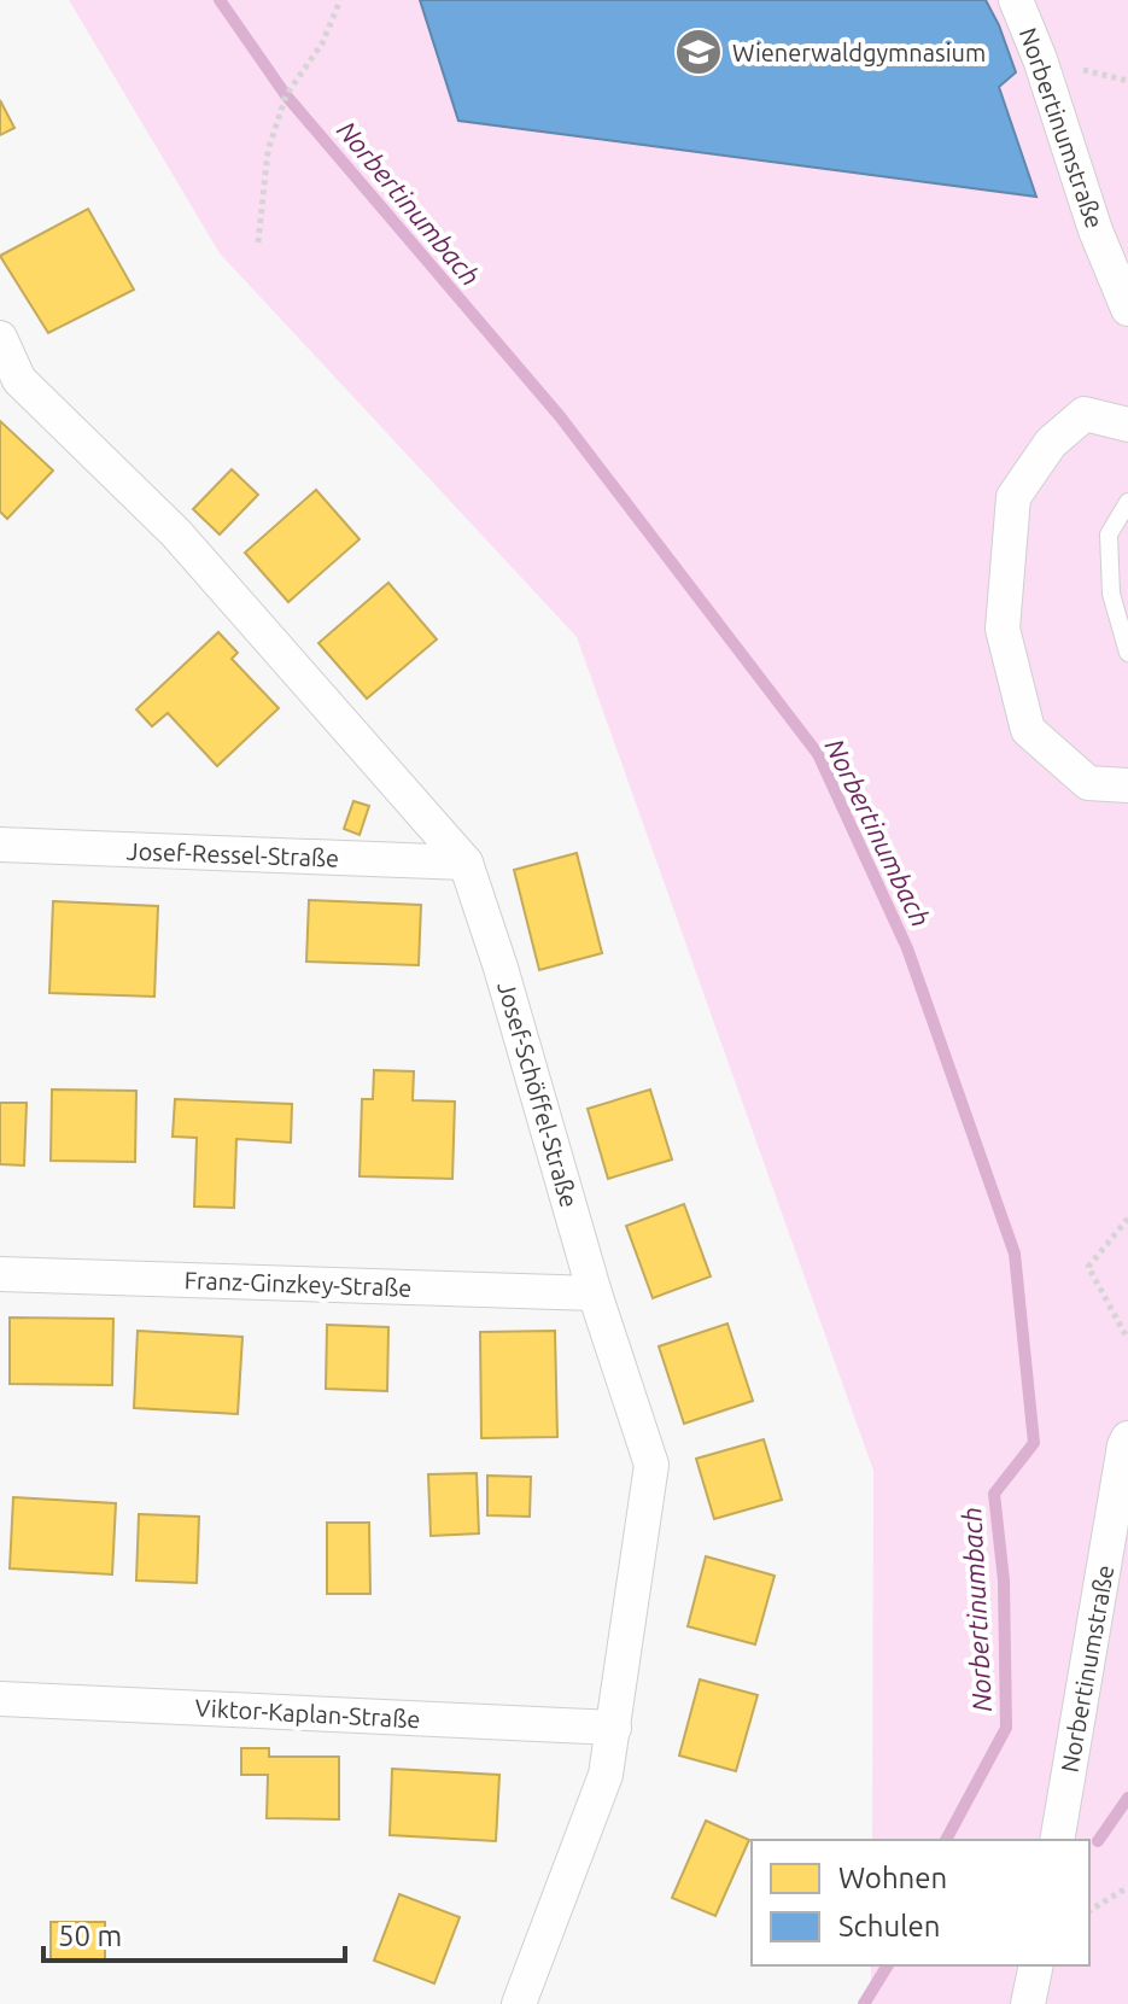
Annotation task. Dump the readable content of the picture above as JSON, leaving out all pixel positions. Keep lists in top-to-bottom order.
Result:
{
  "streets": {
    "street": [
      "Norbertinumstraße",
      "Josef-Ressel-Straße",
      "Josef-Schöffel-Straße",
      "Franz-Ginzkey-Straße",
      "Viktor-Kaplan-Straße"
    ]
  },
  "crossings": [
    ["Josef-Ressel-Straße", "Josef-Schöffel-Straße"],
    ["Josef-Schöffel-Straße", "Franz-Ginzkey-Straße"],
    ["Josef-Schöffel-Straße", "Viktor-Kaplan-Straße"]
  ],
  "water": ["Norbertinumbach"],
  "places": {
    "school or university": ["Wienerwaldgymnasium"]
  },
  "legend": ["Wohnen", "Schulen"],
  "scale_bar": "50 m"
}
